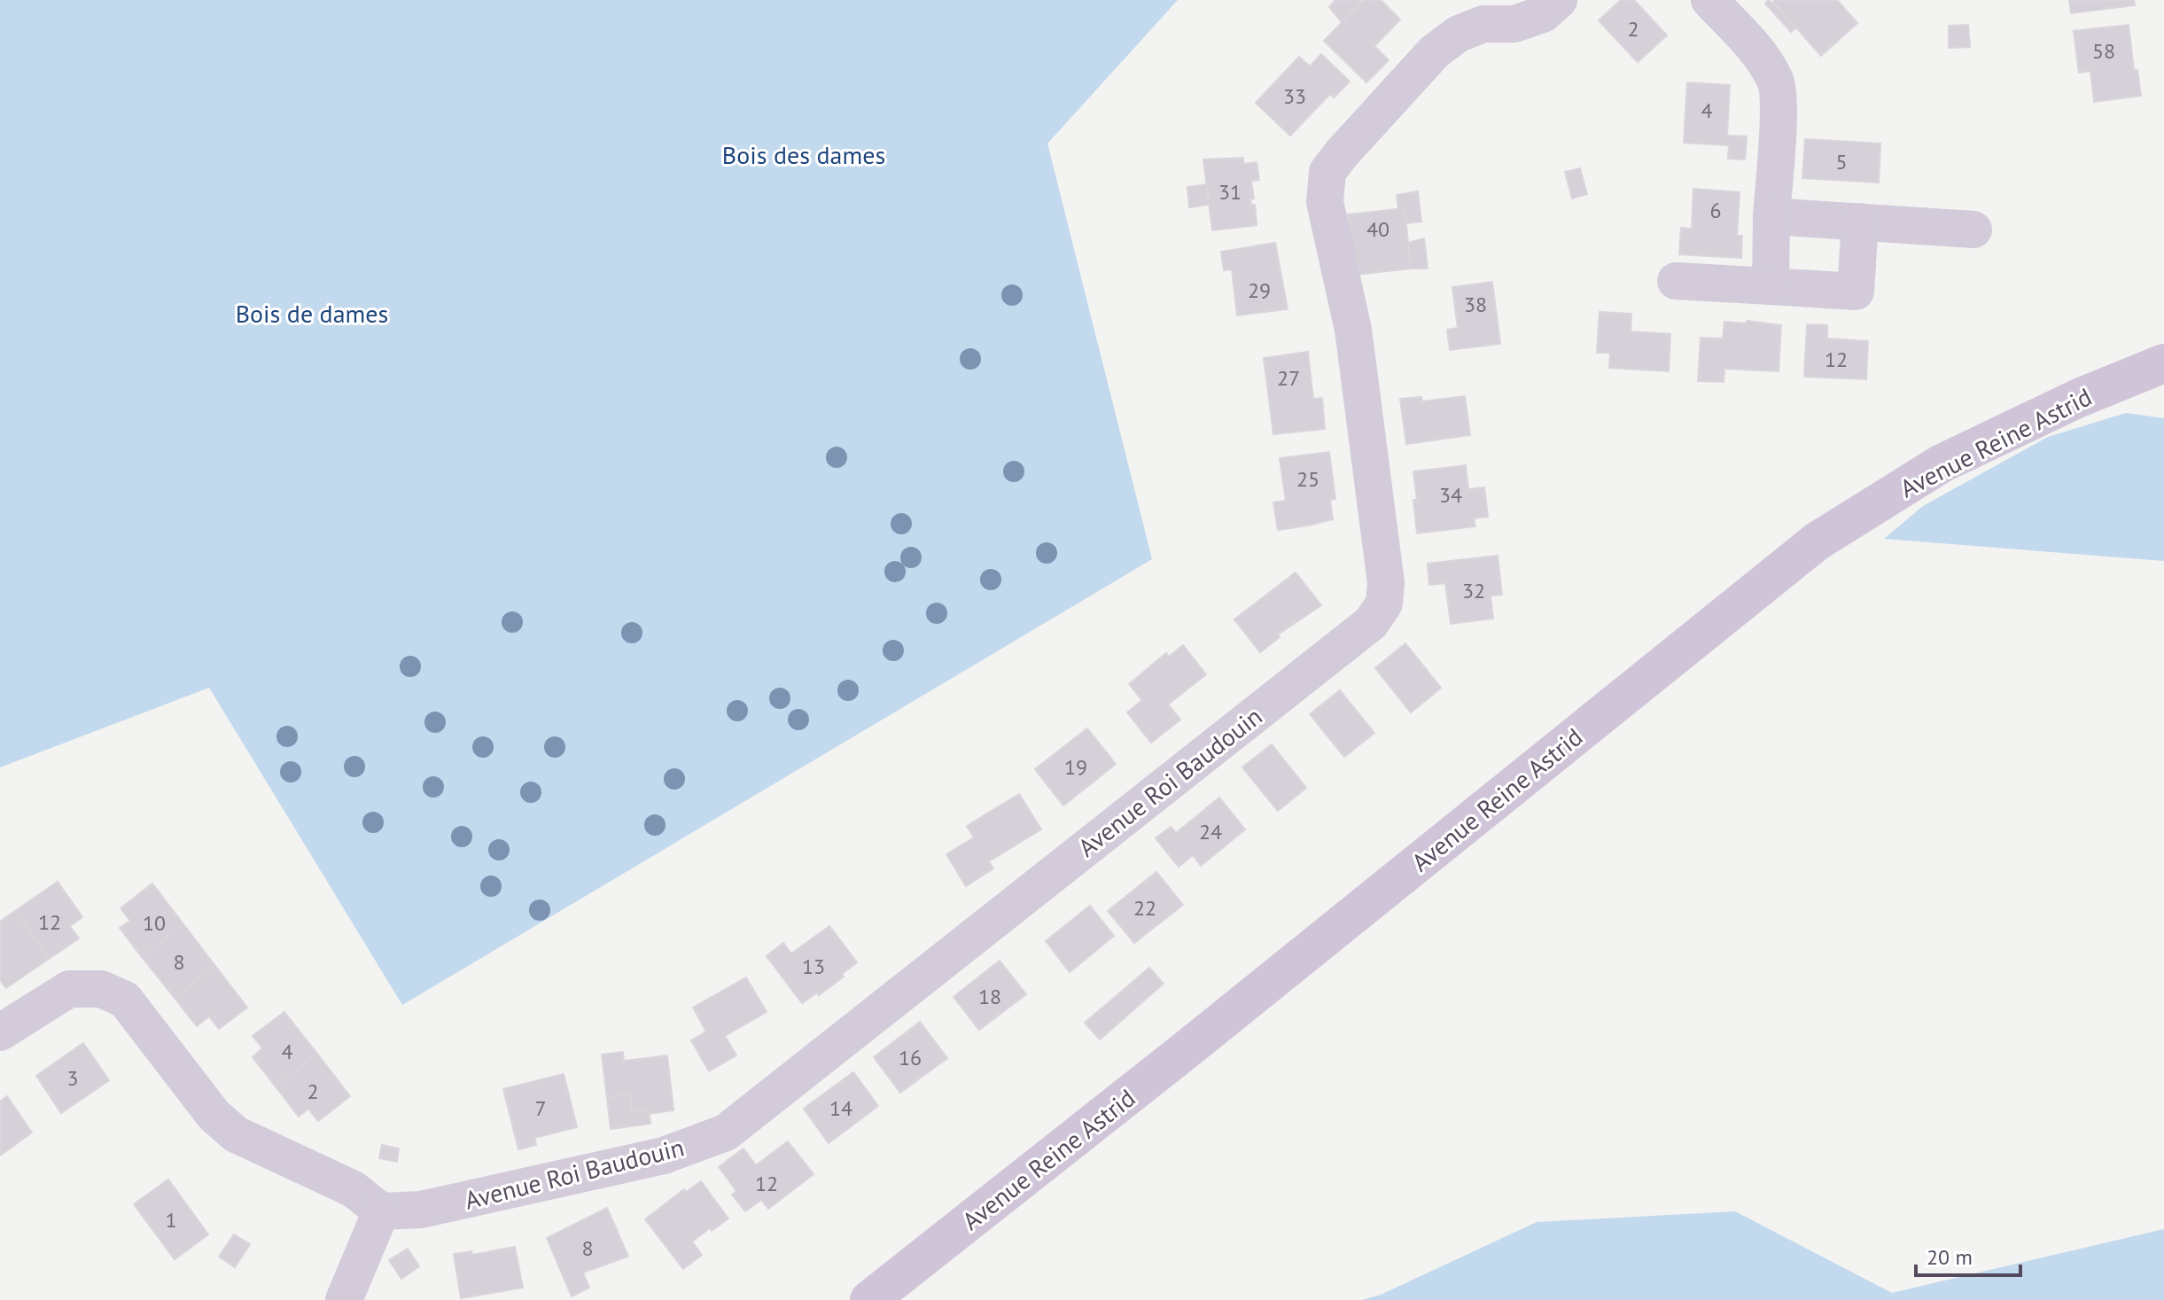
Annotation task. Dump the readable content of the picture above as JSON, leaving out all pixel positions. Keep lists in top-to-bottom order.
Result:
{
  "streets": {
    "main road": ["Avenue Reine Astrid"],
    "street": ["Avenue Roi Baudouin"]
  },
  "parks": ["Bois des dames", "Bois de dames"],
  "house_numbers": [
    "2",
    "58",
    "33",
    "4",
    "5",
    "31",
    "6",
    "40",
    "29",
    "38",
    "12",
    "27",
    "25",
    "34",
    "32",
    "19",
    "24",
    "22",
    "12",
    "10",
    "8",
    "13",
    "18",
    "4",
    "16",
    "3",
    "2",
    "7",
    "14",
    "12",
    "1",
    "8"
  ],
  "scale_bar": "20 m"
}
